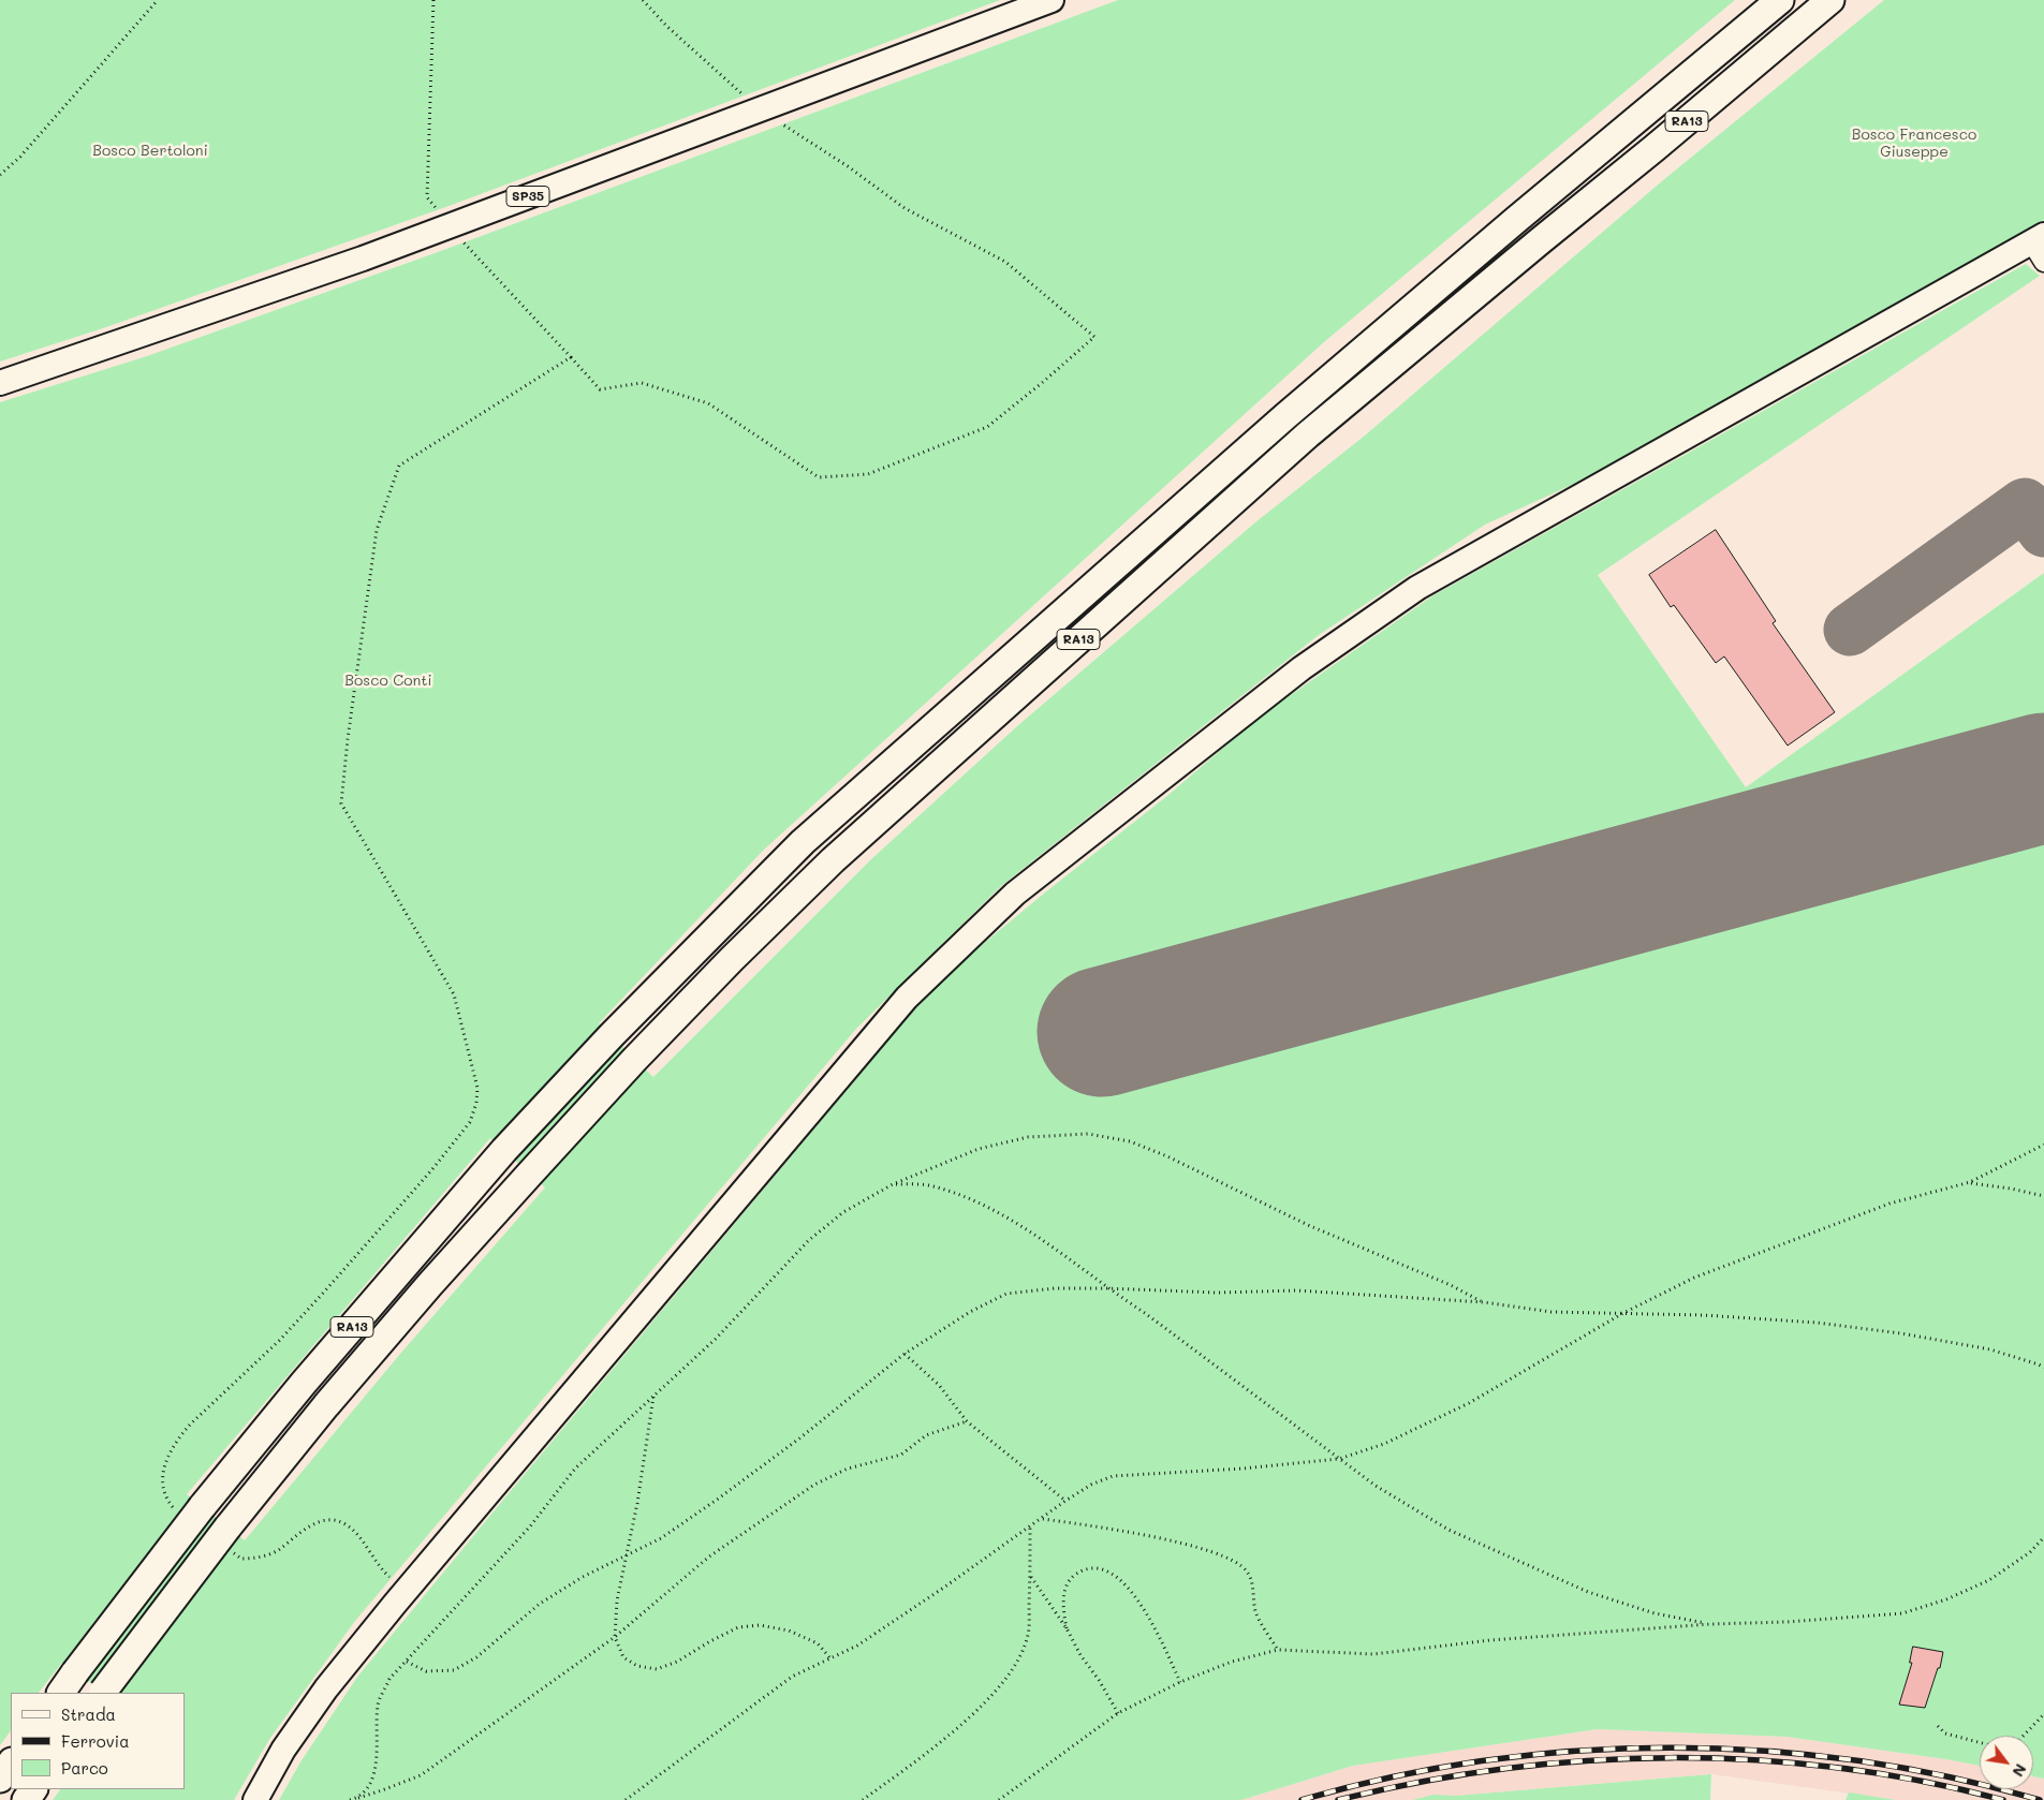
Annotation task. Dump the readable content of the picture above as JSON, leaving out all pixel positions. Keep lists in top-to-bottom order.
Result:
{
  "streets": {
    "highway": ["RA13"],
    "main road": ["SP35"]
  },
  "parks": ["Bosco Francesco Giuseppe", "Bosco Bertoloni", "Bosco Conti"],
  "legend": ["Strada", "Ferrovia", "Parco"],
  "north": "bottom right"
}
